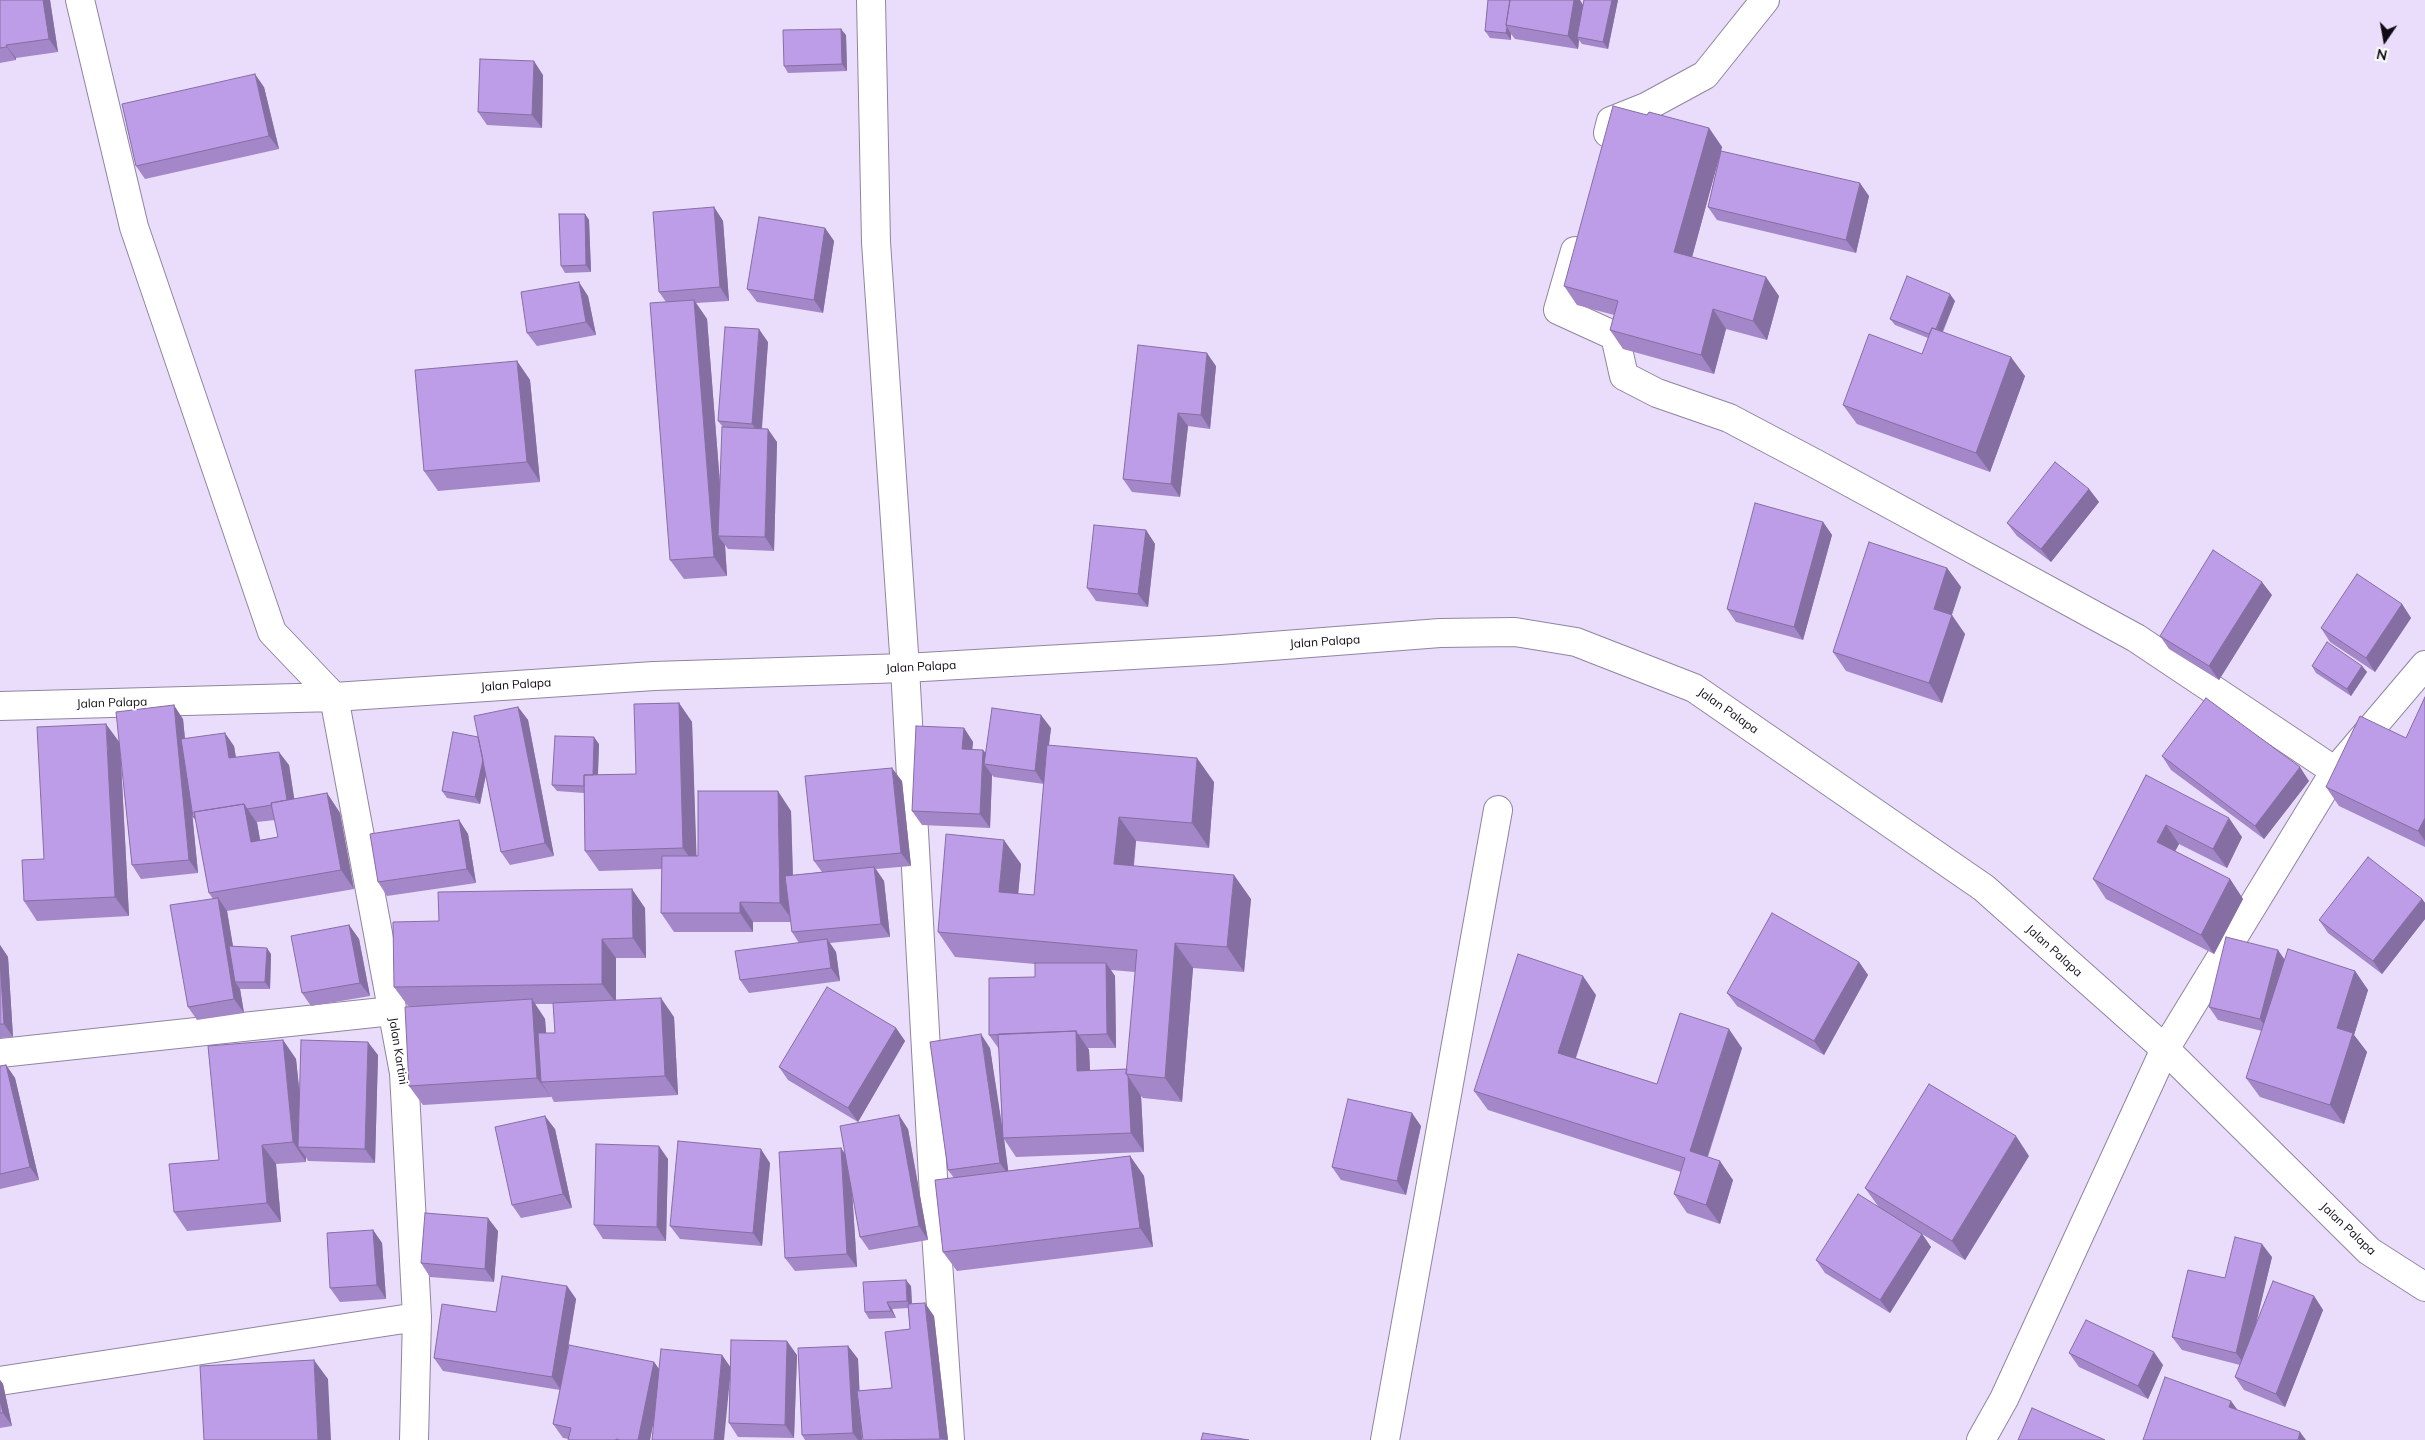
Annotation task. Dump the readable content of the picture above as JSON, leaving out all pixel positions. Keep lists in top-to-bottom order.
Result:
{
  "streets": {
    "street": ["Jalan Palapa", "Jalan Kartini"]
  },
  "crossings": [
    ["Jalan Palapa", "Jalan Kartini"]
  ],
  "north": "bottom"
}
